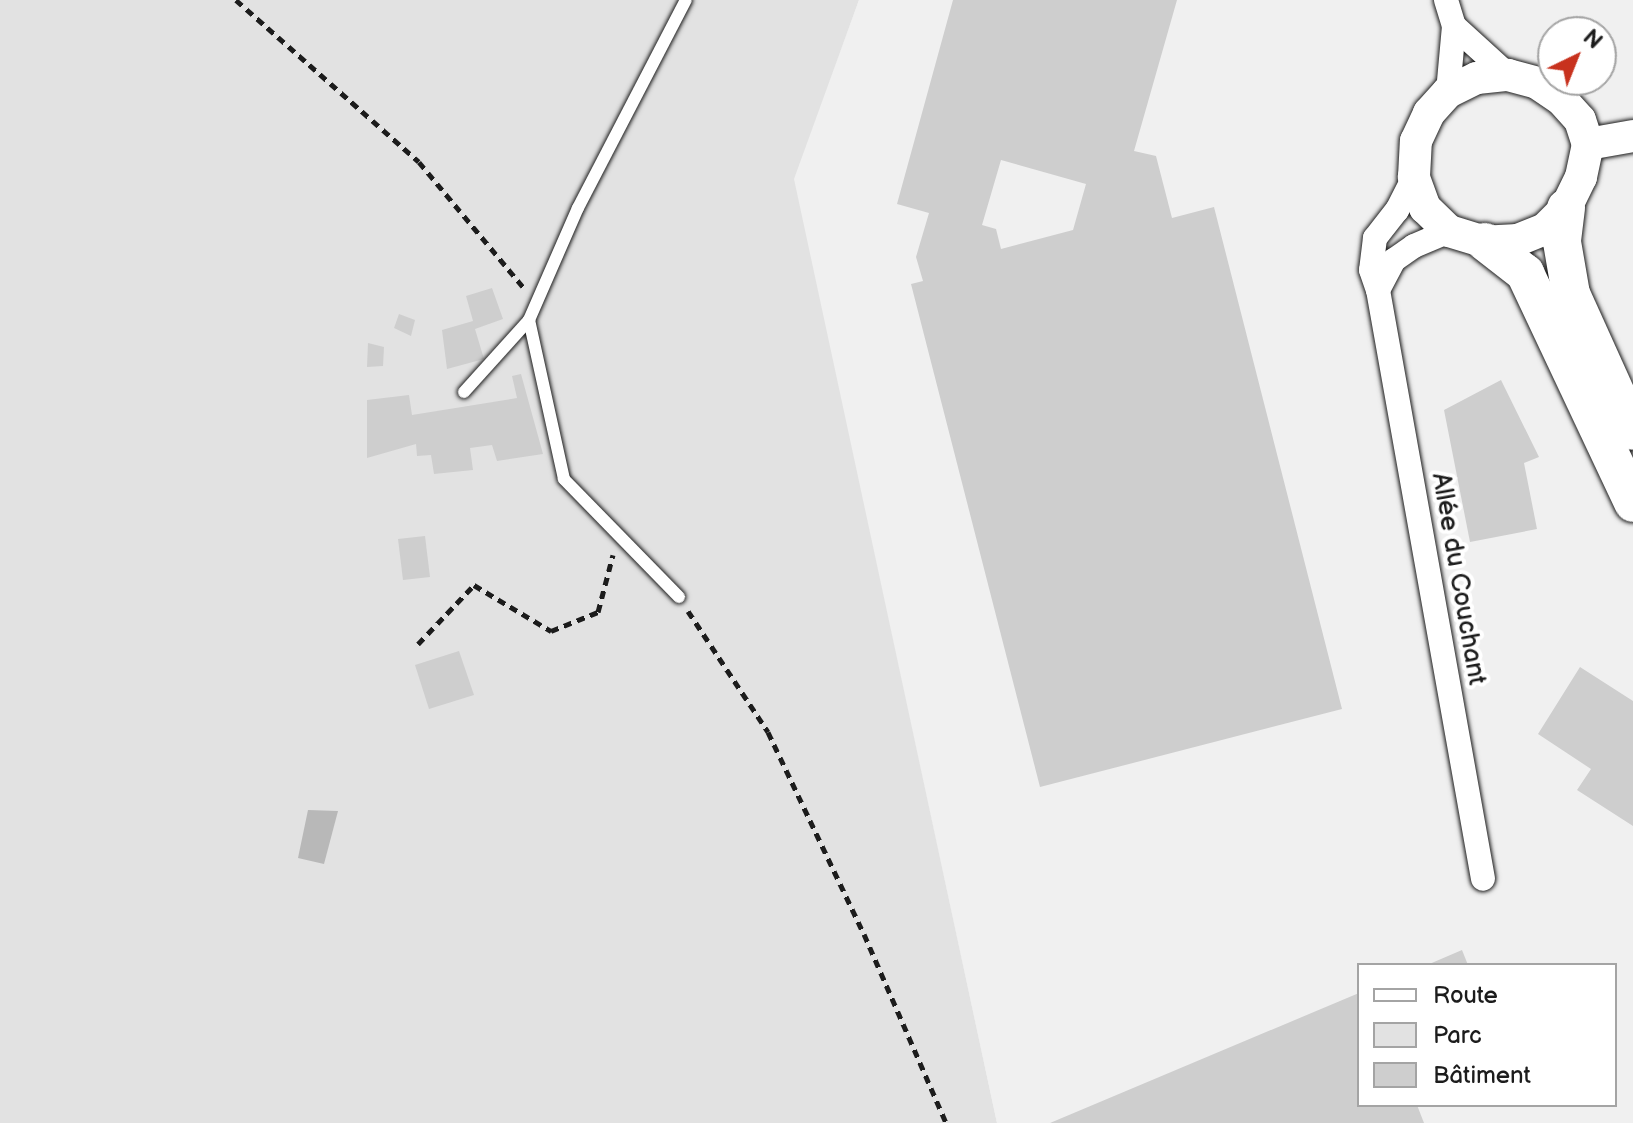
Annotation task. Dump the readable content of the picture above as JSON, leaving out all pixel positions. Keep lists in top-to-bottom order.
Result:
{
  "streets": {
    "street": ["Allée du Couchant"]
  },
  "legend": ["Route", "Parc", "Bâtiment"],
  "north": "top right"
}
